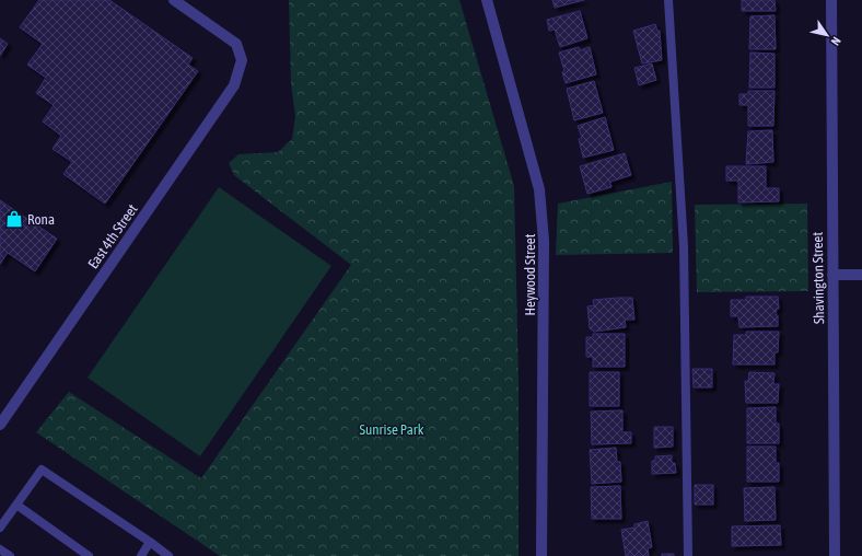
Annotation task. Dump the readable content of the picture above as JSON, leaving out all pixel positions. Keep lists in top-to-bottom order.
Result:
{
  "streets": {
    "street": ["East 4th Street", "Heywood Street", "Shavington Street"]
  },
  "parks": ["Sunrise Park"],
  "places": {
    "shop": ["Rona"]
  },
  "north": "bottom right"
}
